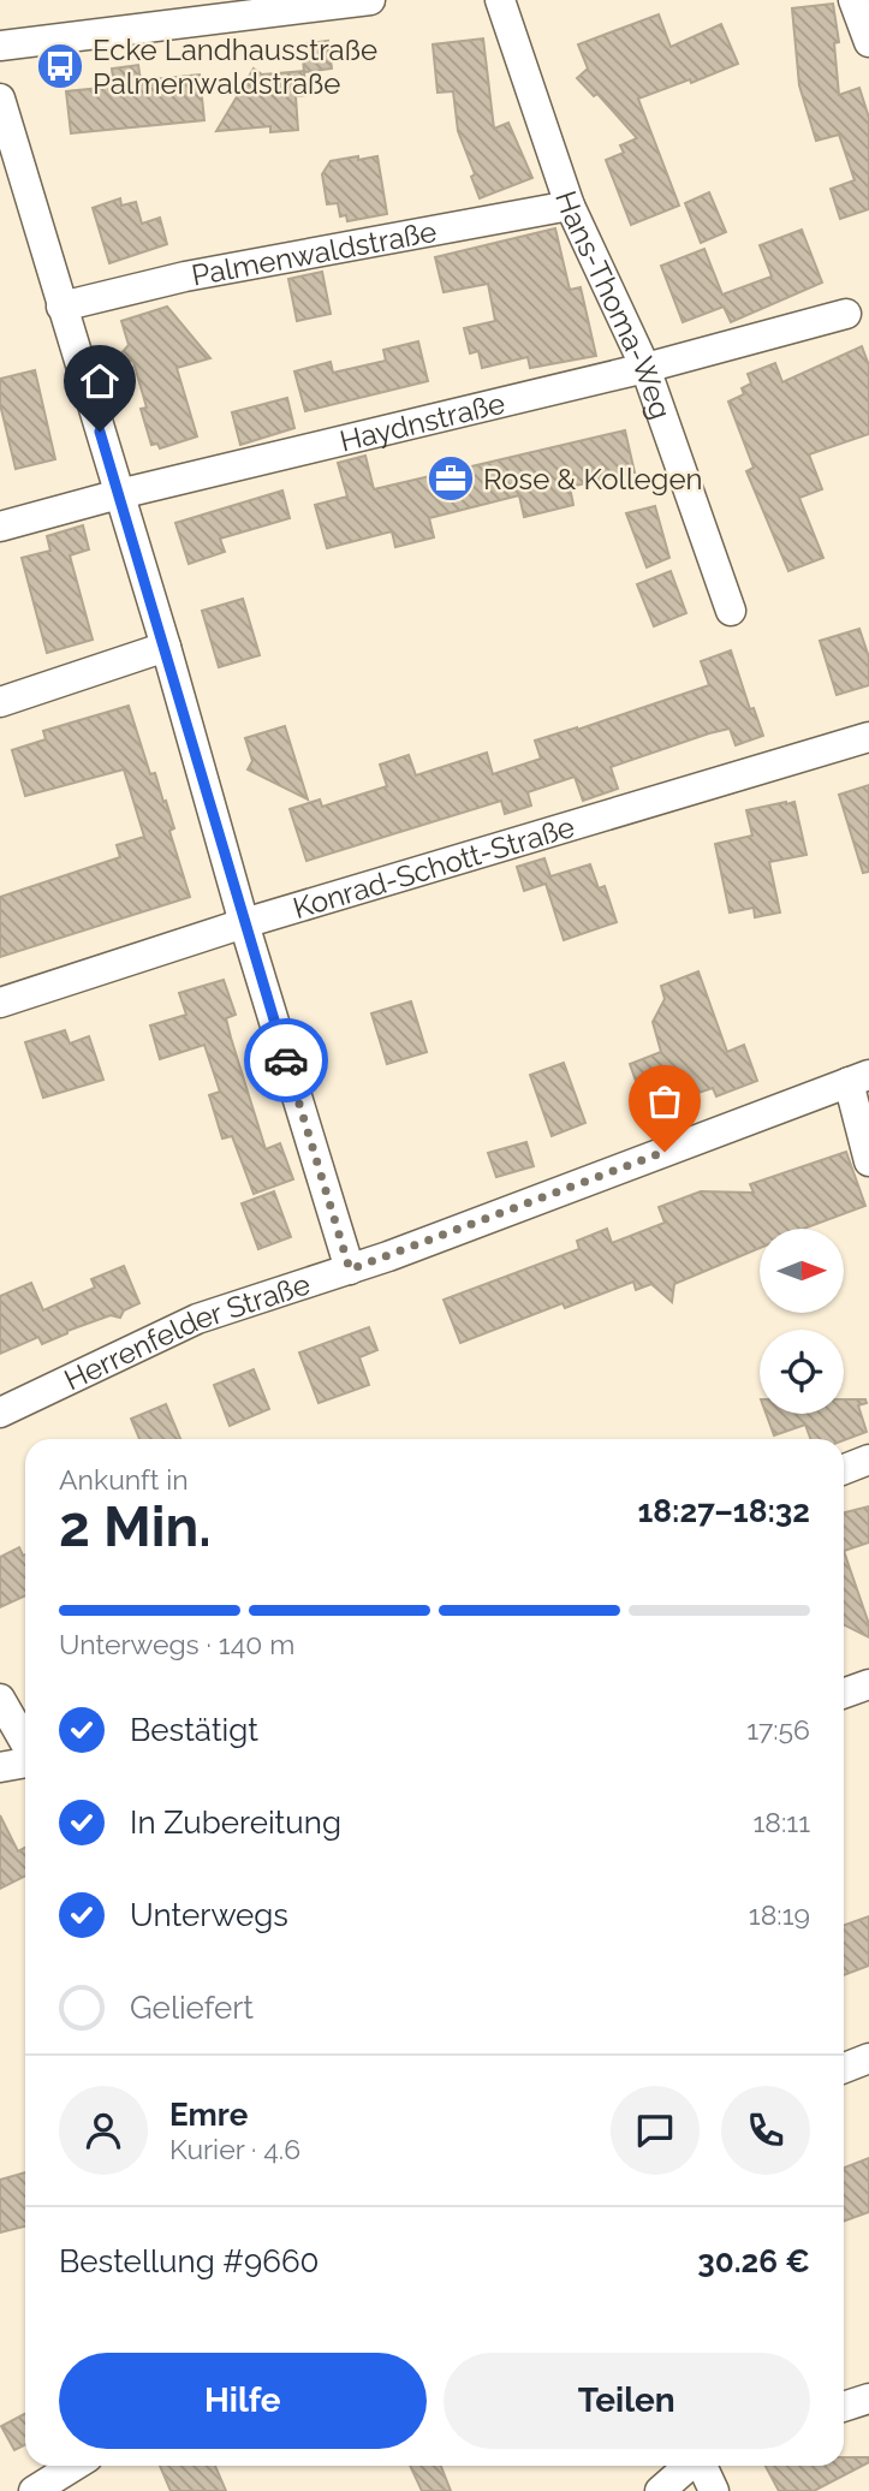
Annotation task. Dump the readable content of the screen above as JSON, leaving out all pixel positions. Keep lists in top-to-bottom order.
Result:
{
  "streets": {
    "street": [
      "Palmenwaldstraße",
      "Hans-Thoma-Weg",
      "Haydnstraße",
      "Konrad-Schott-Straße",
      "Herrenfelder Straße"
    ]
  },
  "crossings": [
    ["Palmenwaldstraße", "Hans-Thoma-Weg"],
    ["Hans-Thoma-Weg", "Haydnstraße"]
  ],
  "places": {
    "bus stop": ["Ecke Landhausstraße Palmenwaldstraße"],
    "office": ["Rose & Kollegen"]
  },
  "north": "right",
  "page": {
    "heading": ["2 Min.", "Ankunft in", "18:27–18:32"],
    "panel": [
      "Emre",
      "Kurier · 4.6",
      "Bestellung #9660",
      "30.26 €"
    ],
    "bar": "Unterwegs · 140 m",
    "list": [
      ["Bestätigt", "17:56"],
      ["In Zubereitung", "18:11"],
      ["Unterwegs", "18:19"],
      "Geliefert"
    ],
    "buttons": ["Hilfe", "Teilen"]
  }
}
